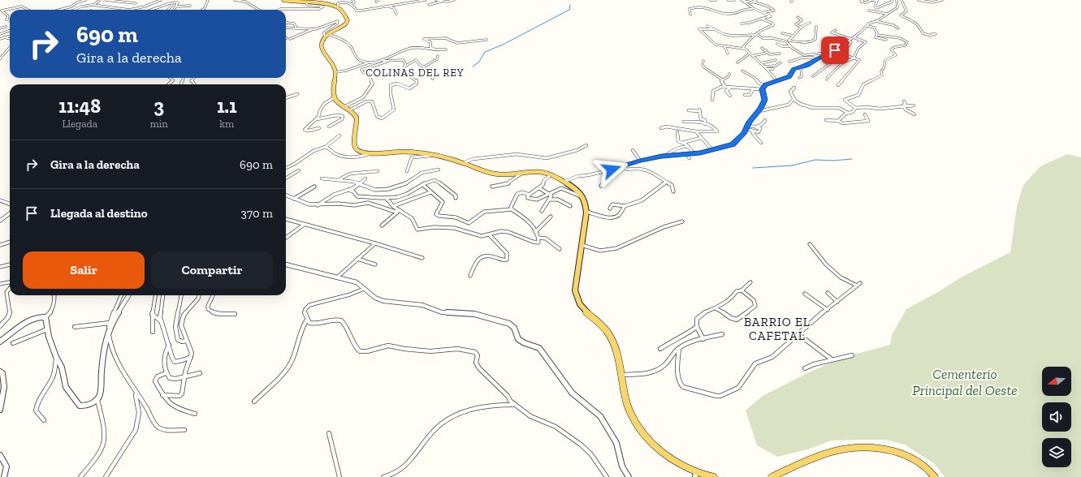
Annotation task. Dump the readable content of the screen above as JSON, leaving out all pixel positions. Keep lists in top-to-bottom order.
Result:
{
  "districts": ["COLINAS DEL REY", "BARRIO EL CAFETAL"],
  "parks": ["Cementerio Principal del Oeste"],
  "north": "left",
  "page": {
    "turn": ["690 m", "Gira a la derecha"],
    "eta": [
      "11:48",
      "Llegada",
      "3",
      "min",
      "1.1",
      "km"
    ],
    "list": [
      {
        "name": "Gira a la derecha",
        "value": "690 m"
      },
      {
        "name": "Llegada al destino",
        "value": "370 m"
      }
    ],
    "buttons": ["Salir", "Compartir"]
  }
}
